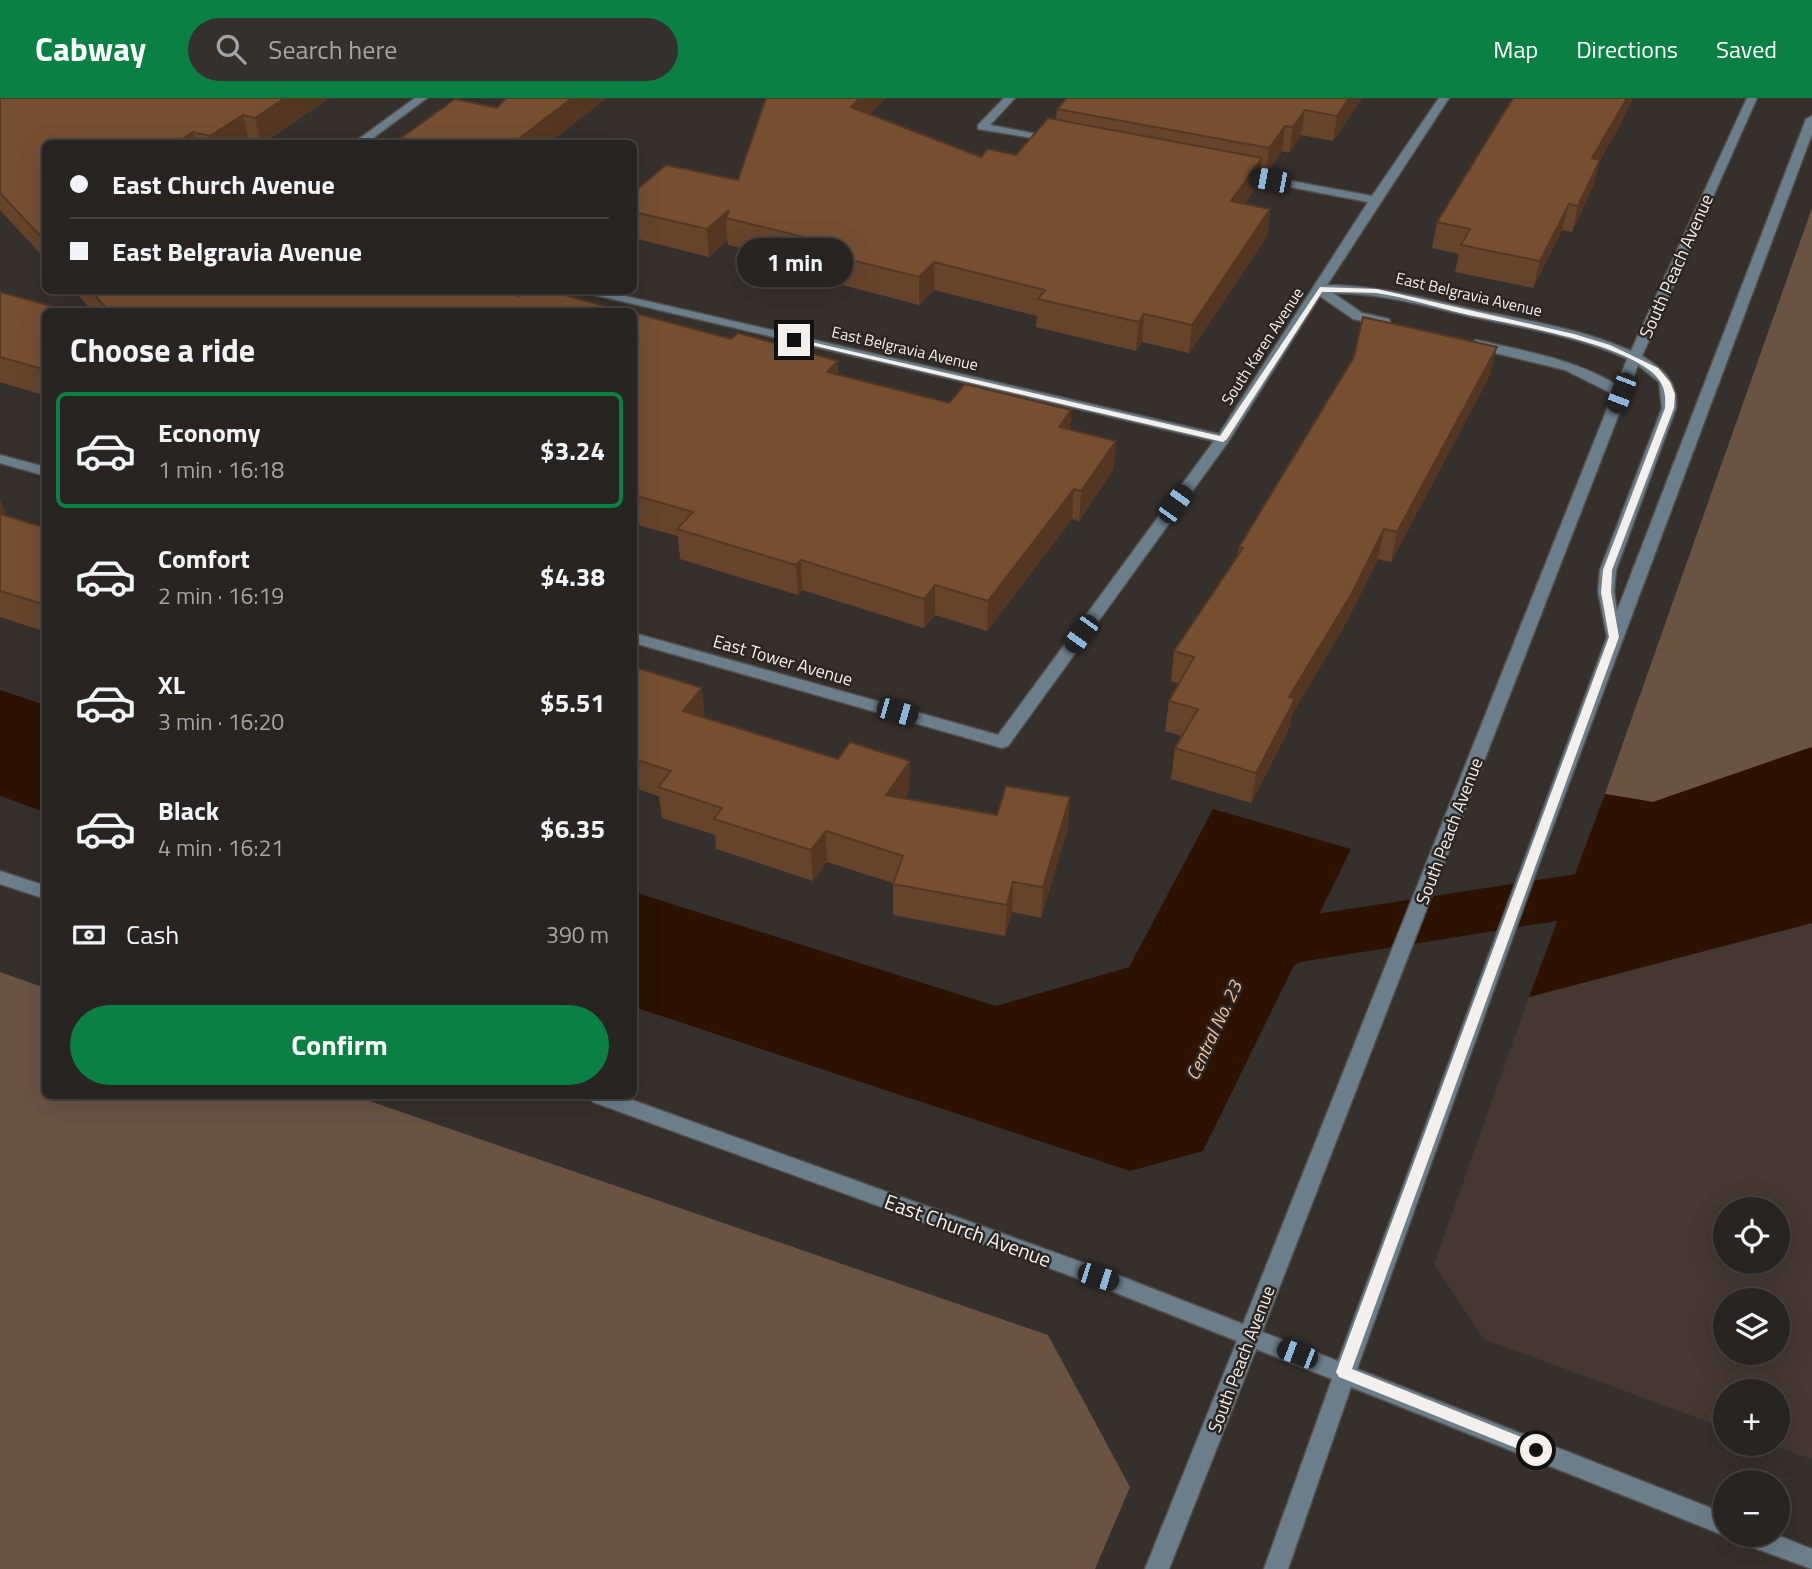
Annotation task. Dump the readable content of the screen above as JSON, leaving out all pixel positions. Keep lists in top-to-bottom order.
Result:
{
  "streets": {
    "street": [
      "South Peach Avenue",
      "East Belgravia Avenue",
      "South Karen Avenue",
      "East Tower Avenue",
      "East Church Avenue"
    ]
  },
  "crossings": [
    ["South Peach Avenue", "East Belgravia Avenue"],
    ["South Peach Avenue", "East Church Avenue"],
    ["East Belgravia Avenue", "South Karen Avenue"],
    ["South Karen Avenue", "East Tower Avenue"]
  ],
  "water": ["Central No. 23"],
  "page": {
    "header": "Cabway",
    "search": "Search here",
    "nav": ["Map", "Directions", "Saved"],
    "banner": ["East Church Avenue", "East Belgravia Avenue"],
    "bubble": "1 min",
    "heading": "Choose a ride",
    "list": [
      {
        "name": "Economy",
        "note": "1 min · 16:18",
        "value": "$3.24"
      },
      {
        "name": "Comfort",
        "note": "2 min · 16:19",
        "value": "$4.38"
      },
      {
        "name": "XL",
        "note": "3 min · 16:20",
        "value": "$5.51"
      },
      {
        "name": "Black",
        "note": "4 min · 16:21",
        "value": "$6.35"
      }
    ],
    "pay": ["Cash", "390 m"],
    "buttons": "Confirm",
    "map_buttons": ["+", "−"]
  }
}
